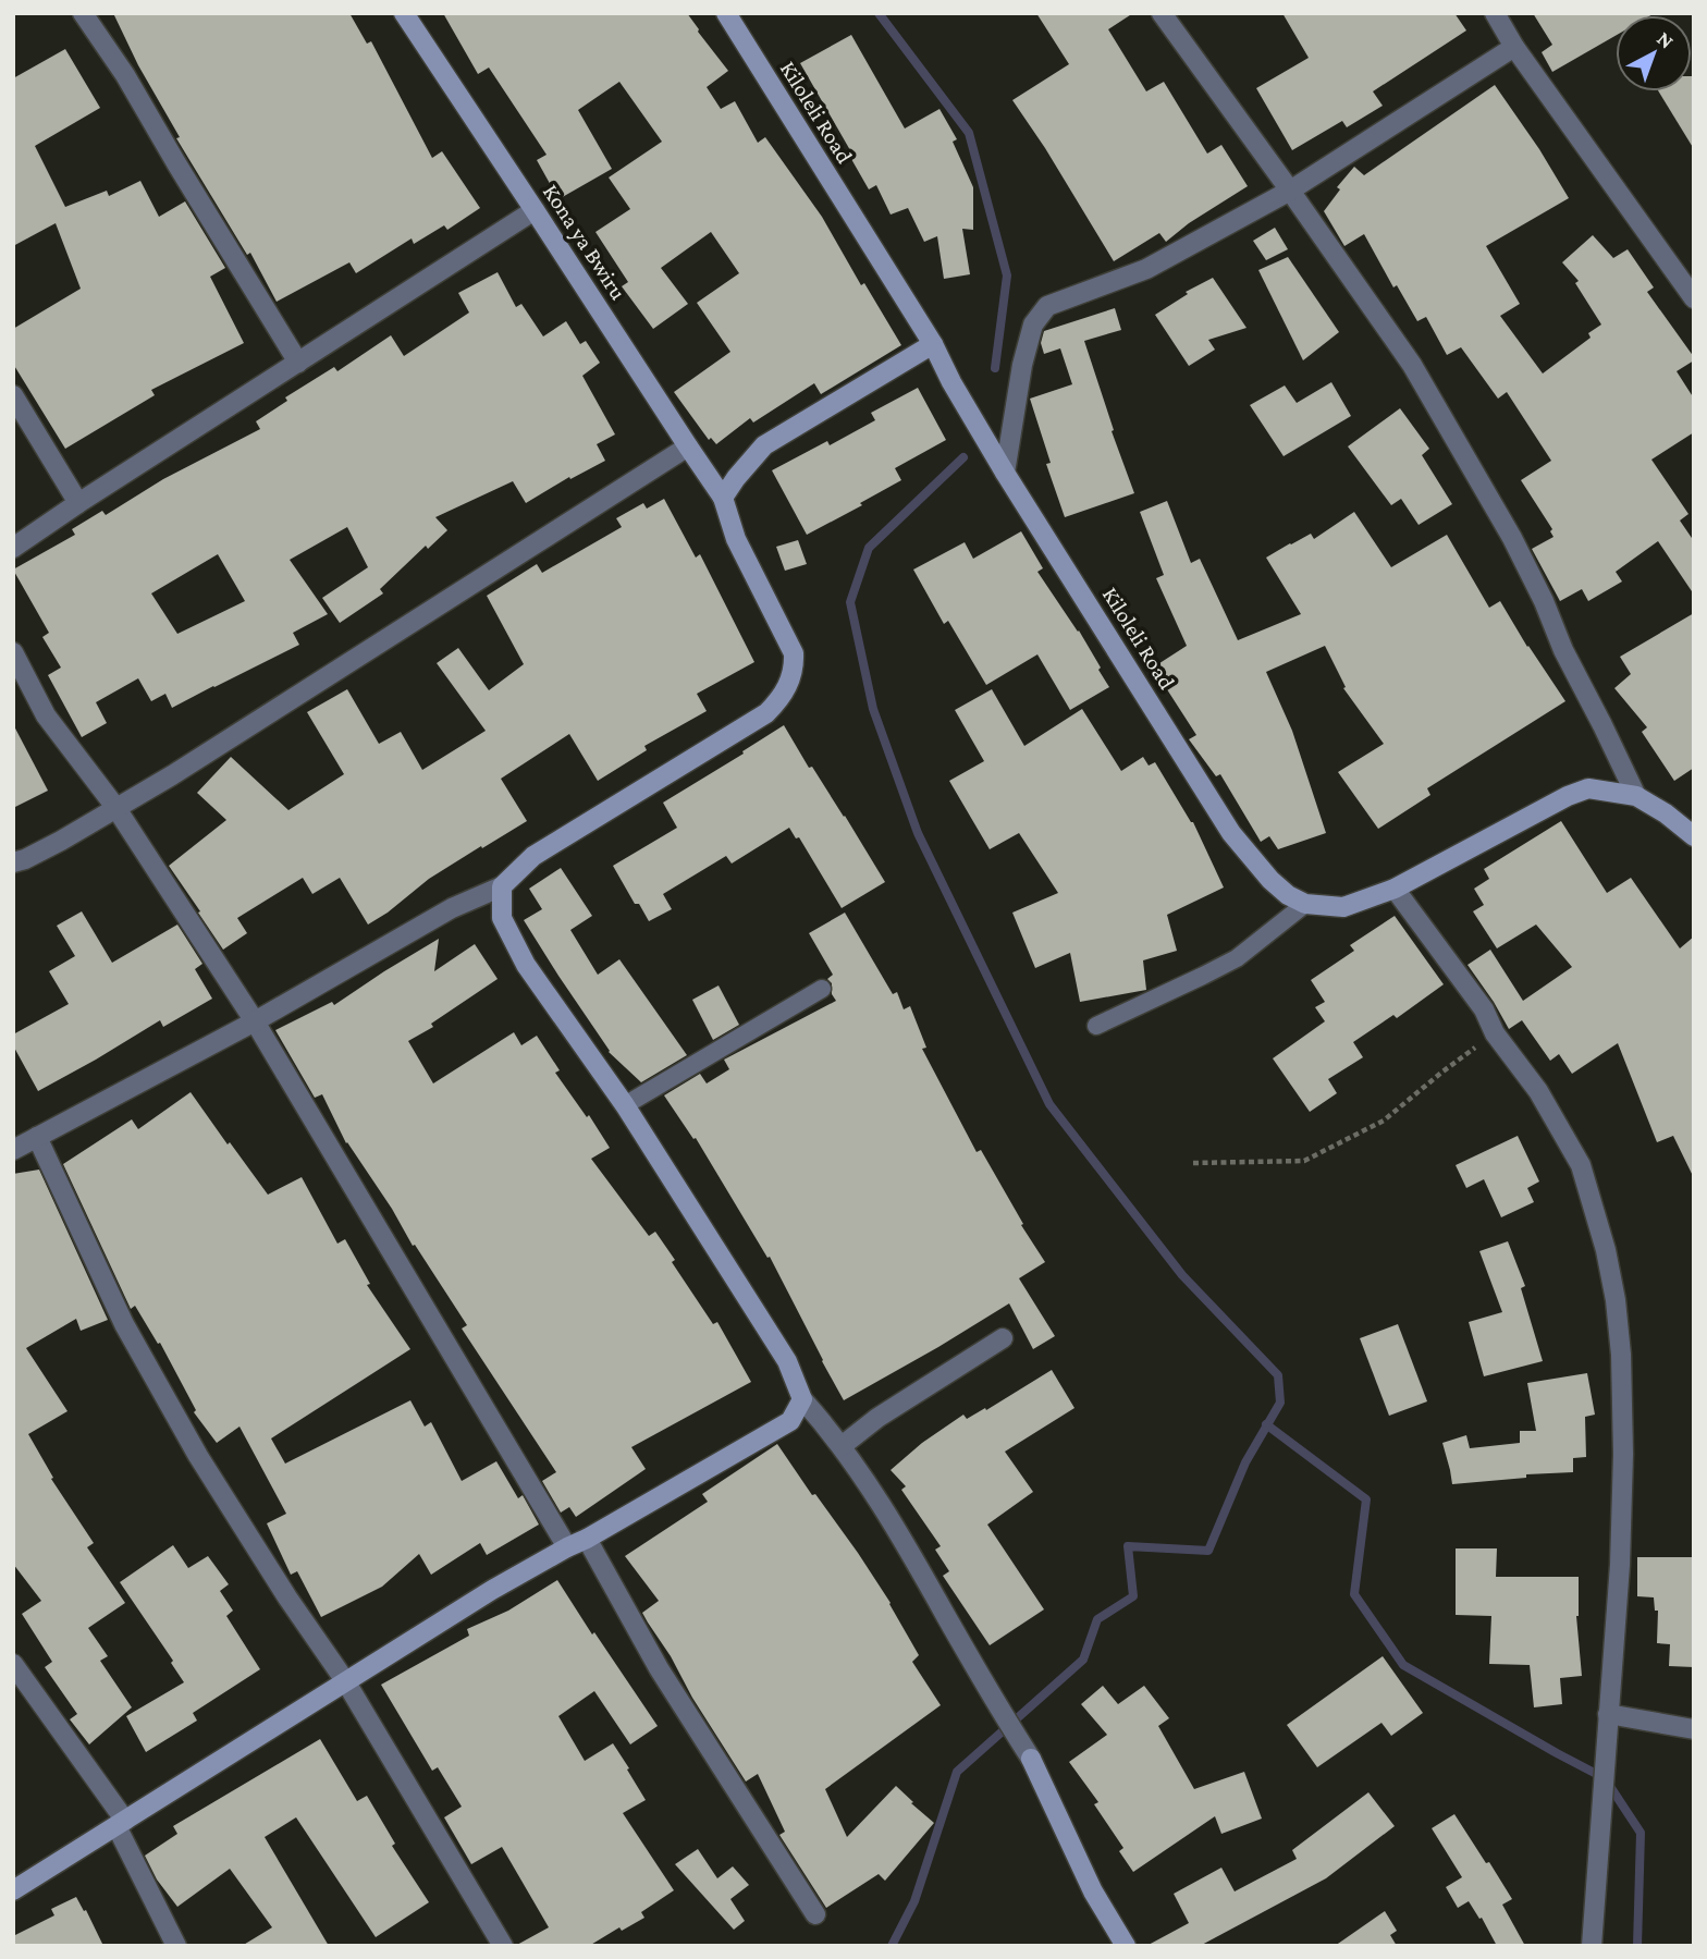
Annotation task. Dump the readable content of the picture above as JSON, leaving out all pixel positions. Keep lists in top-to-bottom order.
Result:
{
  "streets": {
    "main road": ["Kiloleli Road", "Kona ya Bwiru"]
  },
  "north": "top right"
}
